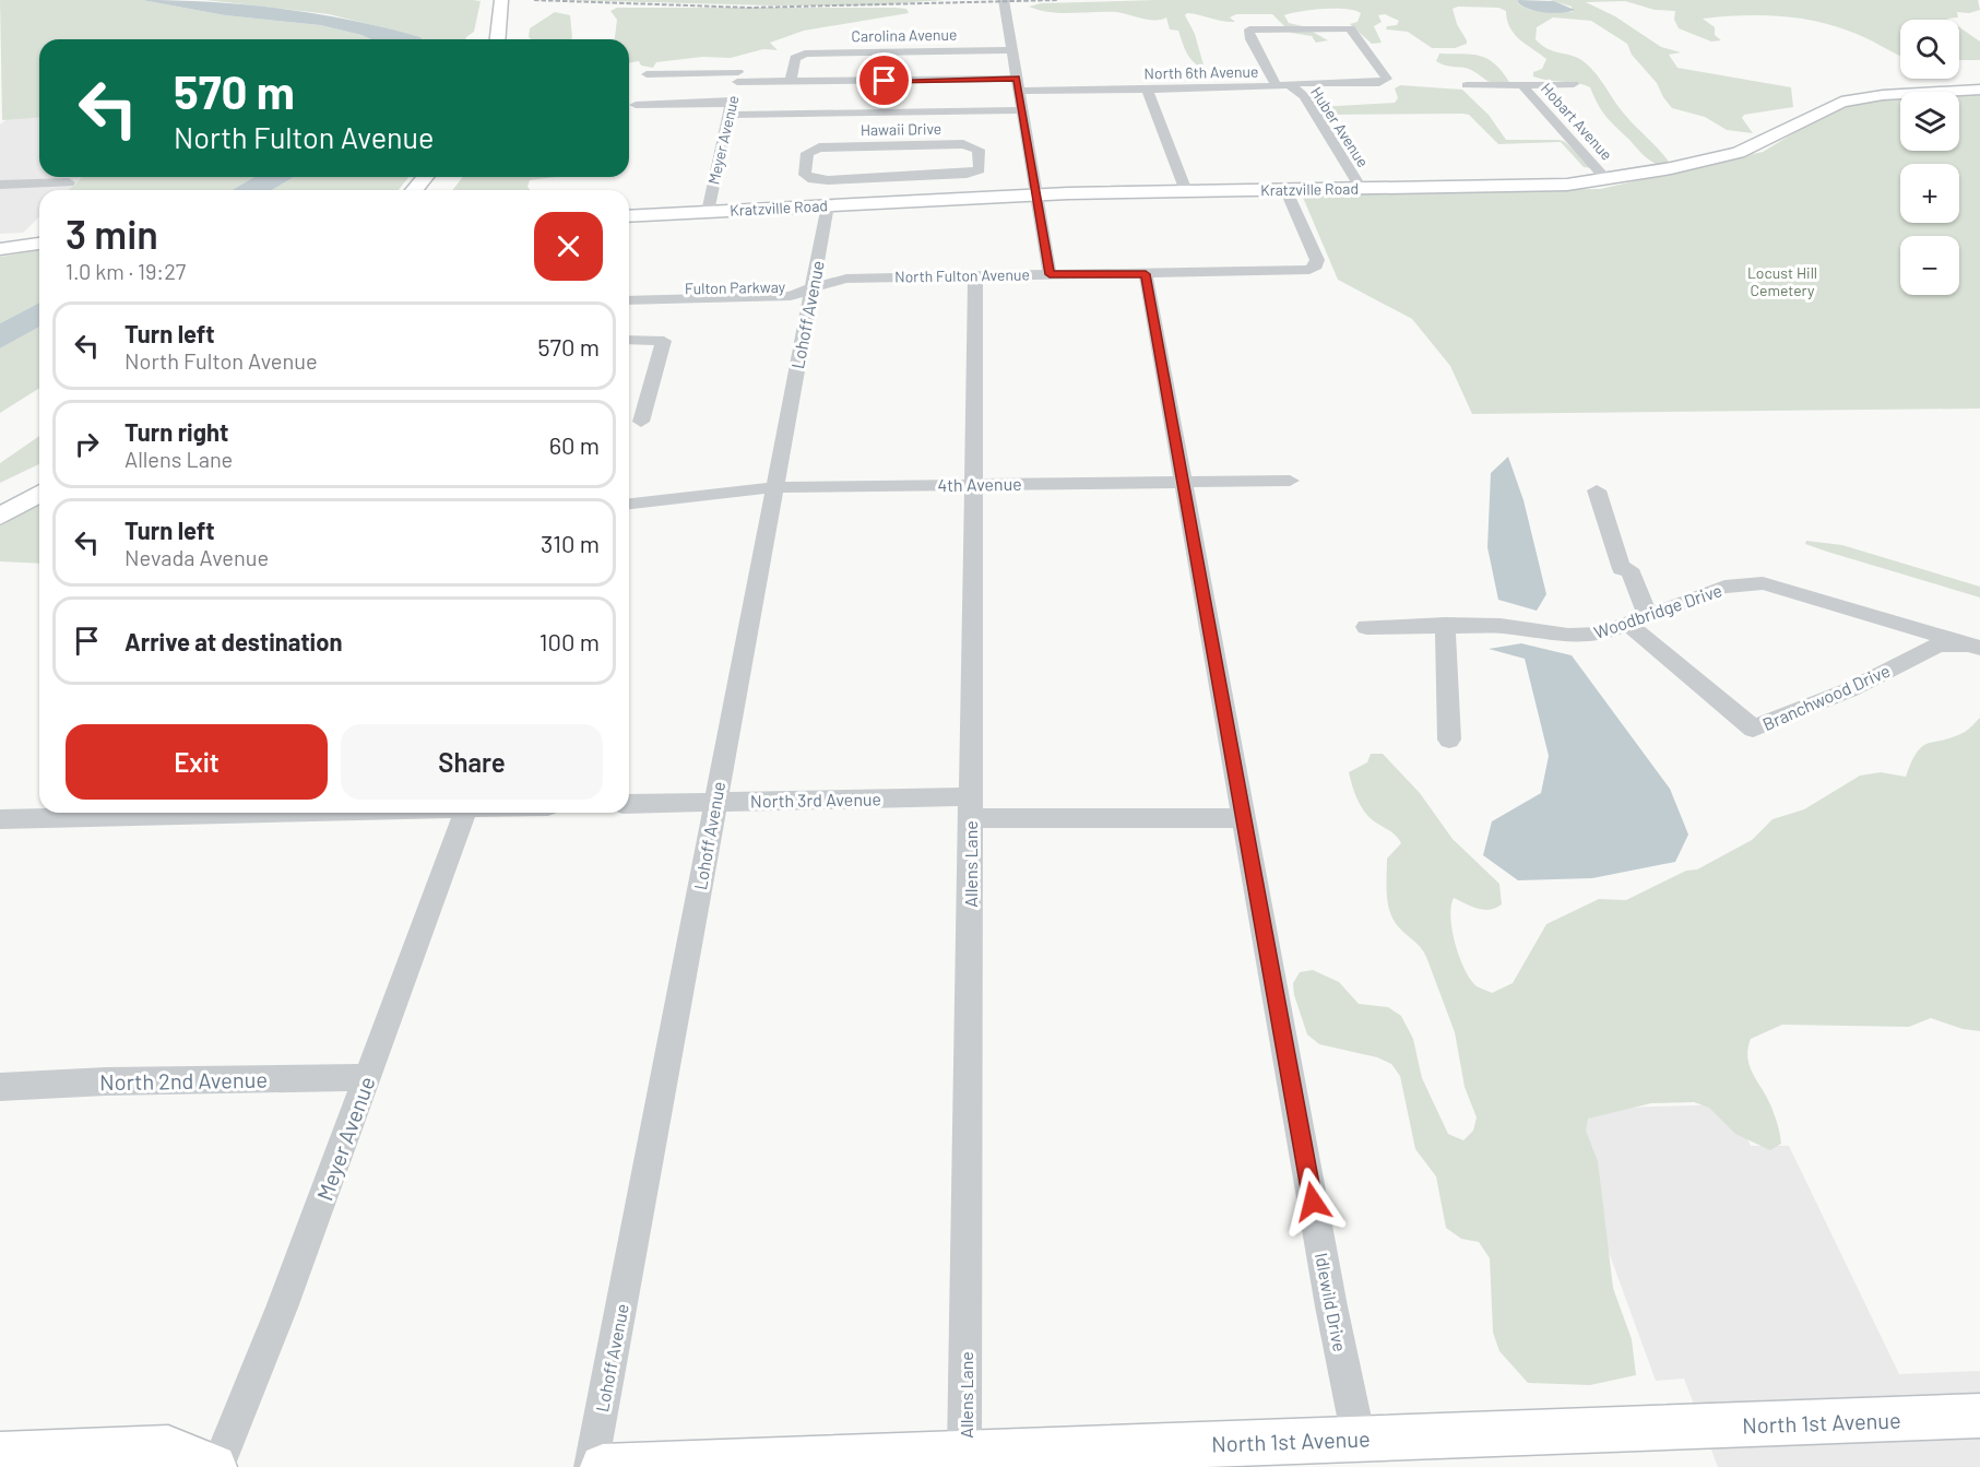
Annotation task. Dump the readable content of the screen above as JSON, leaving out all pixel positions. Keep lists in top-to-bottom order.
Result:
{
  "streets": {
    "main road": ["Kratzville Road", "North 1st Avenue"],
    "street": [
      "Carolina Avenue",
      "North 6th Avenue",
      "Hobart Avenue",
      "Huber Avenue",
      "Hawaii Drive",
      "Meyer Avenue",
      "North Fulton Avenue",
      "Fulton Parkway",
      "Lohoff Avenue",
      "4th Avenue",
      "Woodbridge Drive",
      "Branchwood Drive",
      "North 3rd Avenue",
      "Allens Lane",
      "North 2nd Avenue",
      "Idlewild Drive"
    ]
  },
  "crossings": [
    ["Carolina Avenue", "North 6th Avenue"],
    ["North 6th Avenue", "Huber Avenue"],
    ["North 6th Avenue", "Meyer Avenue"],
    ["Hobart Avenue", "Kratzville Road"],
    ["Huber Avenue", "Kratzville Road"],
    ["Meyer Avenue", "Kratzville Road"],
    ["Meyer Avenue", "North 2nd Avenue"],
    ["Kratzville Road", "North Fulton Avenue"],
    ["Kratzville Road", "Lohoff Avenue"],
    ["North Fulton Avenue", "Fulton Parkway"],
    ["North Fulton Avenue", "Lohoff Avenue"],
    ["North Fulton Avenue", "Allens Lane"],
    ["North Fulton Avenue", "Idlewild Drive"],
    ["Fulton Parkway", "Lohoff Avenue"],
    ["Lohoff Avenue", "4th Avenue"],
    ["Lohoff Avenue", "North 3rd Avenue"],
    ["4th Avenue", "Allens Lane"],
    ["4th Avenue", "Idlewild Drive"],
    ["Woodbridge Drive", "Branchwood Drive"],
    ["North 3rd Avenue", "Allens Lane"],
    ["North 3rd Avenue", "Idlewild Drive"],
    ["Allens Lane", "North 1st Avenue"],
    ["Idlewild Drive", "North 1st Avenue"]
  ],
  "parks": ["Locust Hill Cemetery"],
  "page": {
    "map_buttons": ["+", "−"],
    "turn": ["570 m", "North Fulton Avenue"],
    "heading": ["3 min", "1.0 km · 19:27"],
    "list": [
      {
        "name": "Turn left",
        "note": "North Fulton Avenue",
        "value": "570 m"
      },
      {
        "name": "Turn right",
        "note": "Allens Lane",
        "value": "60 m"
      },
      {
        "name": "Turn left",
        "note": "Nevada Avenue",
        "value": "310 m"
      },
      {
        "name": "Arrive at destination",
        "value": "100 m"
      }
    ],
    "buttons": ["Exit", "Share"]
  }
}
